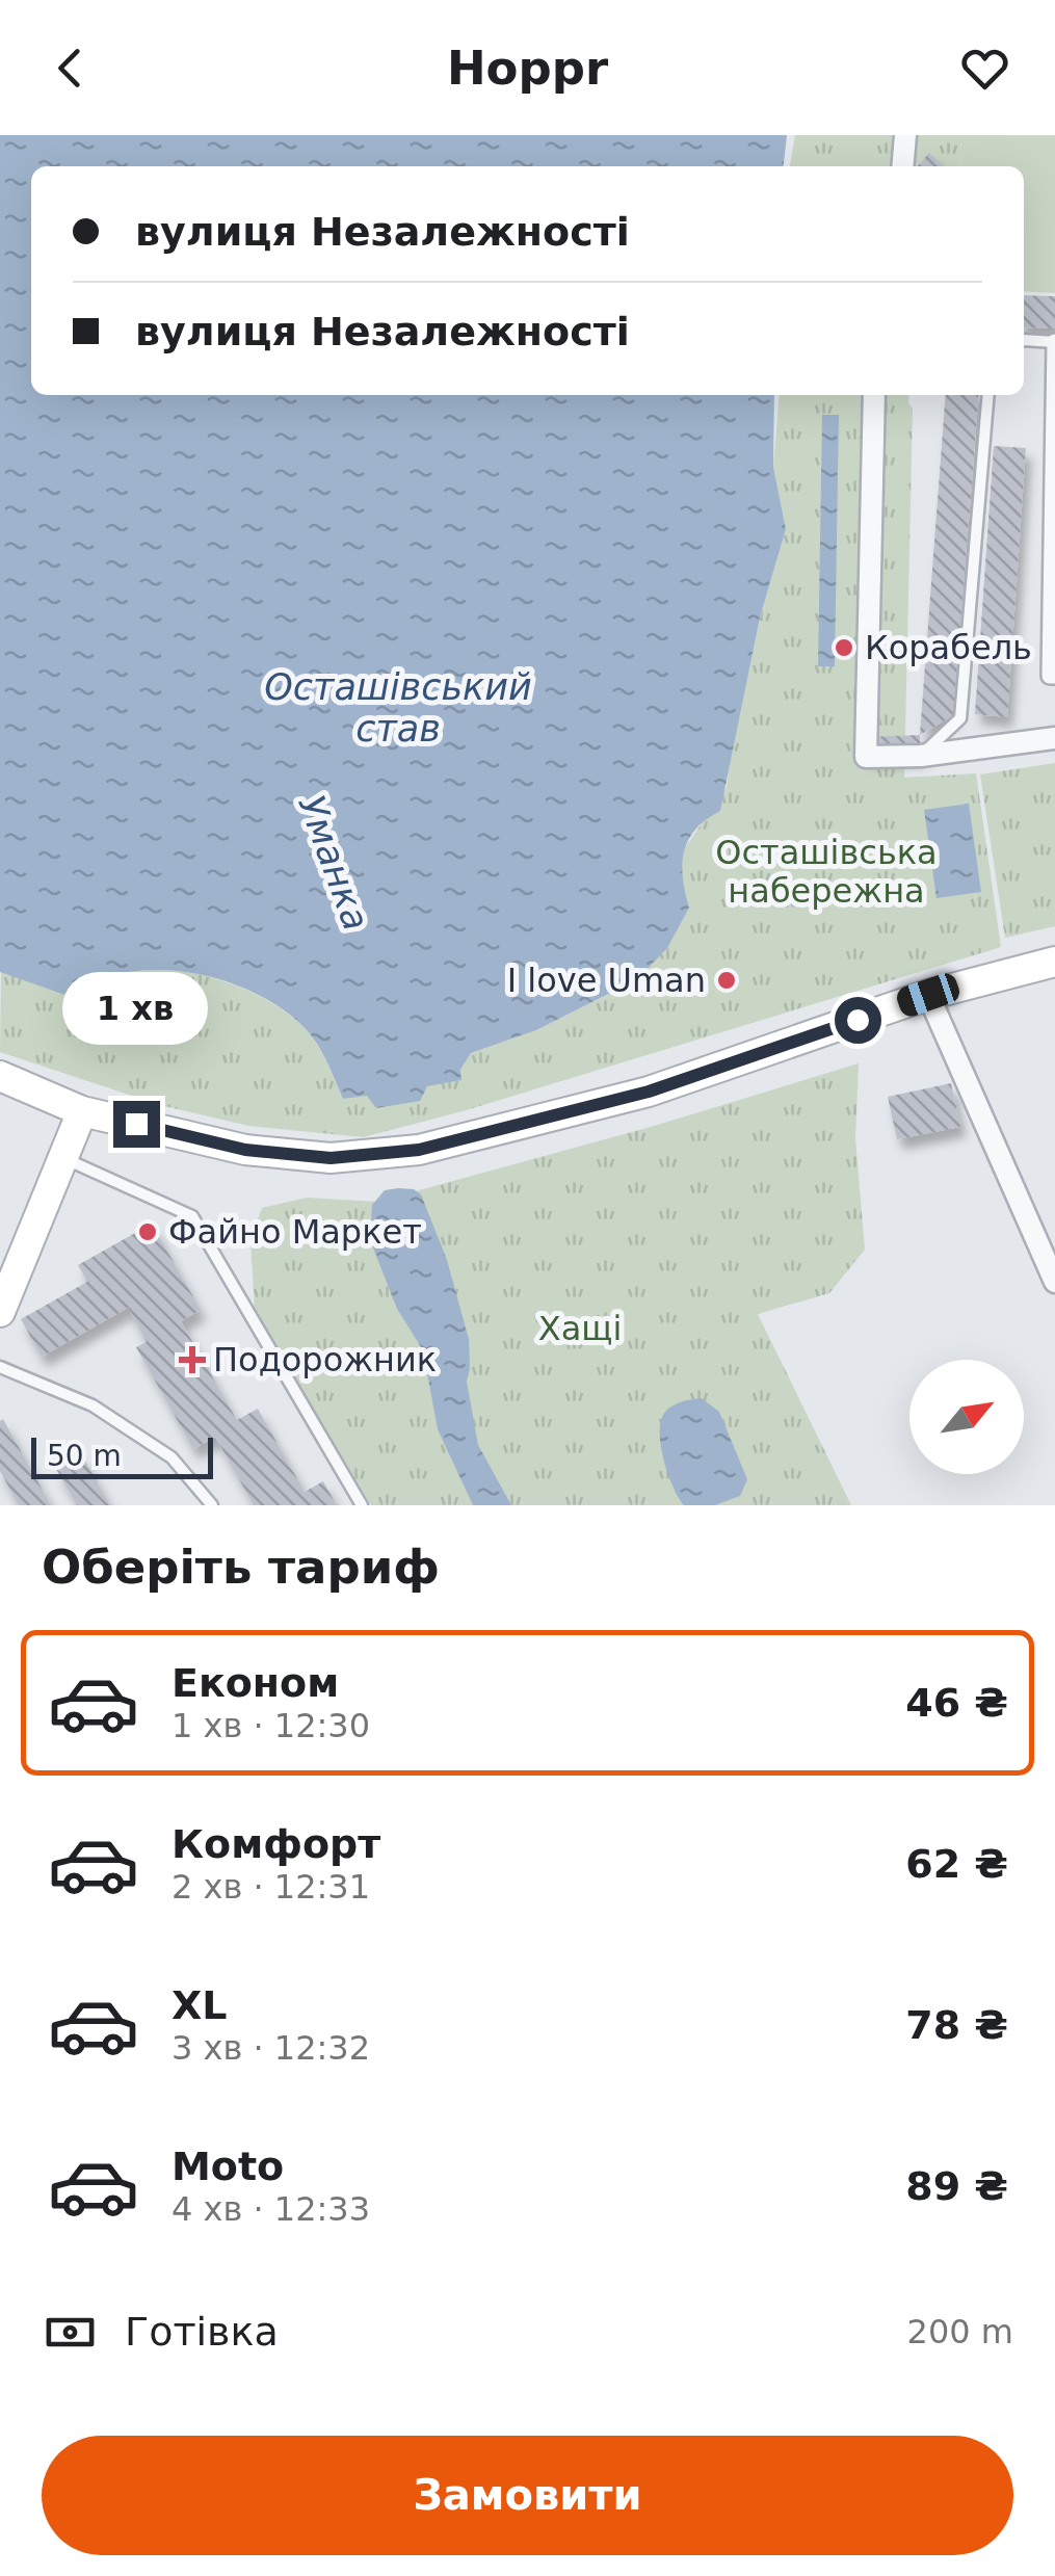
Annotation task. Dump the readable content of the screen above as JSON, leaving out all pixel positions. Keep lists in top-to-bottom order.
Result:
{
  "water": ["Осташівський став", "Уманка"],
  "parks": ["Осташівська набережна", "Хащі"],
  "places": {
    "other": ["Корабель", "I love Uman", "Файно Маркет"],
    "health": ["Подорожник"]
  },
  "scale_bar": "50 m",
  "north": "top right",
  "page": {
    "header": "Hoppr",
    "banner": ["вулиця Незалежності", "вулиця Незалежності"],
    "bubble": "1 хв",
    "scale": "50 m",
    "heading": "Оберіть тариф",
    "list": [
      {
        "name": "Економ",
        "note": "1 хв · 12:30",
        "value": "46 ₴"
      },
      {
        "name": "Комфорт",
        "note": "2 хв · 12:31",
        "value": "62 ₴"
      },
      {
        "name": "XL",
        "note": "3 хв · 12:32",
        "value": "78 ₴"
      },
      {
        "name": "Moto",
        "note": "4 хв · 12:33",
        "value": "89 ₴"
      }
    ],
    "pay": ["Готівка", "200 m"],
    "buttons": "Замовити"
  }
}
